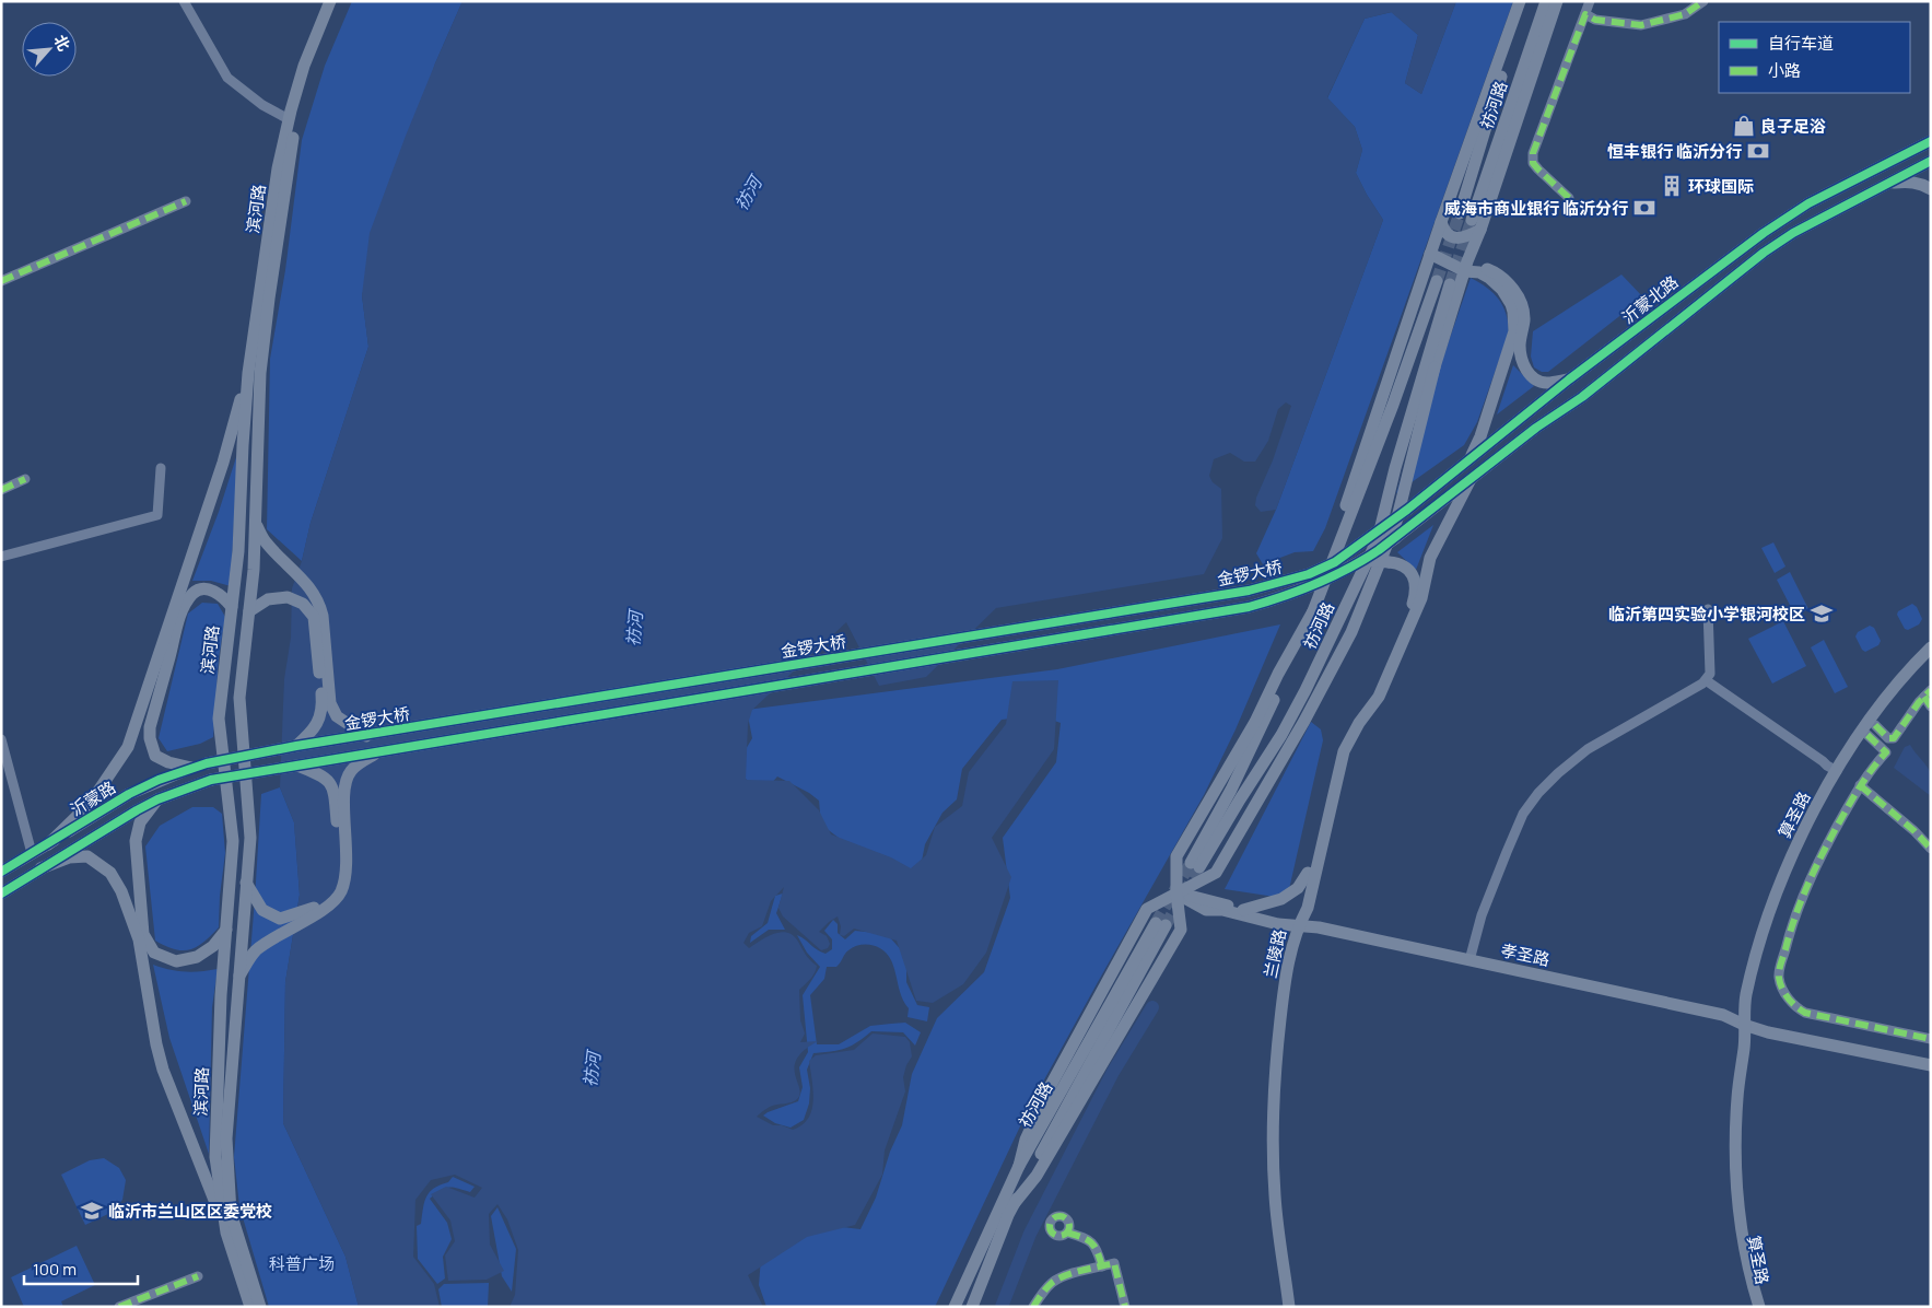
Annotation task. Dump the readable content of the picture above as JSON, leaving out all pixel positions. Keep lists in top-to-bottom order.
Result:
{
  "streets": {
    "main road": [
      "祊河路",
      "滨河路",
      "沂蒙北路",
      "金锣大桥",
      "沂蒙路",
      "算圣路",
      "兰陵路",
      "孝圣路"
    ]
  },
  "crossings": [
    ["祊河路", "孝圣路"],
    ["沂蒙北路", "金锣大桥"],
    ["金锣大桥", "沂蒙路"],
    ["算圣路", "孝圣路"],
    ["兰陵路", "孝圣路"]
  ],
  "water": ["祊河"],
  "parks": ["科普广场"],
  "places": {
    "shop": ["良子足浴"],
    "bank": ["恒丰银行 临沂分行", "威海市商业银行 临沂分行"],
    "building": ["环球国际"],
    "school or university": ["临沂第四实验小学银河校区", "临沂市兰山区区委党校"]
  },
  "legend": ["自行车道", "小路"],
  "scale_bar": "100 m",
  "north": "top right"
}
